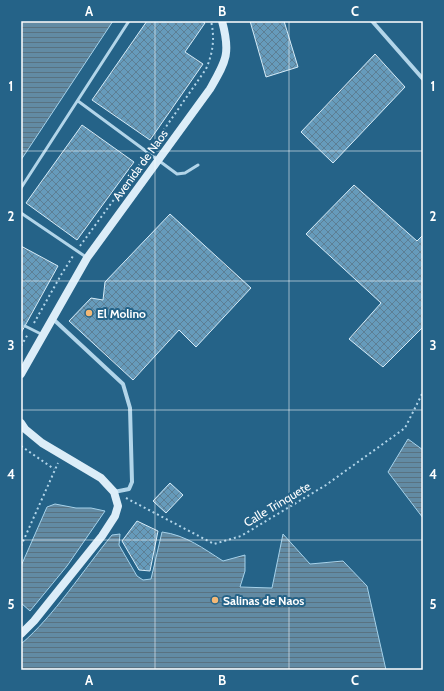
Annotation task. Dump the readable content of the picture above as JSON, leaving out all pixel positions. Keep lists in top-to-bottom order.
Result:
{
  "streets": {
    "main road": ["Avenida de Naos"],
    "path": ["Calle Trinquete"]
  },
  "places": ["El Molino", "Salinas de Naos"],
  "grid": {
    "columns": ["A", "B", "C"],
    "rows": [
      "1",
      "2",
      "3",
      "4",
      "5"
    ]
  }
}
